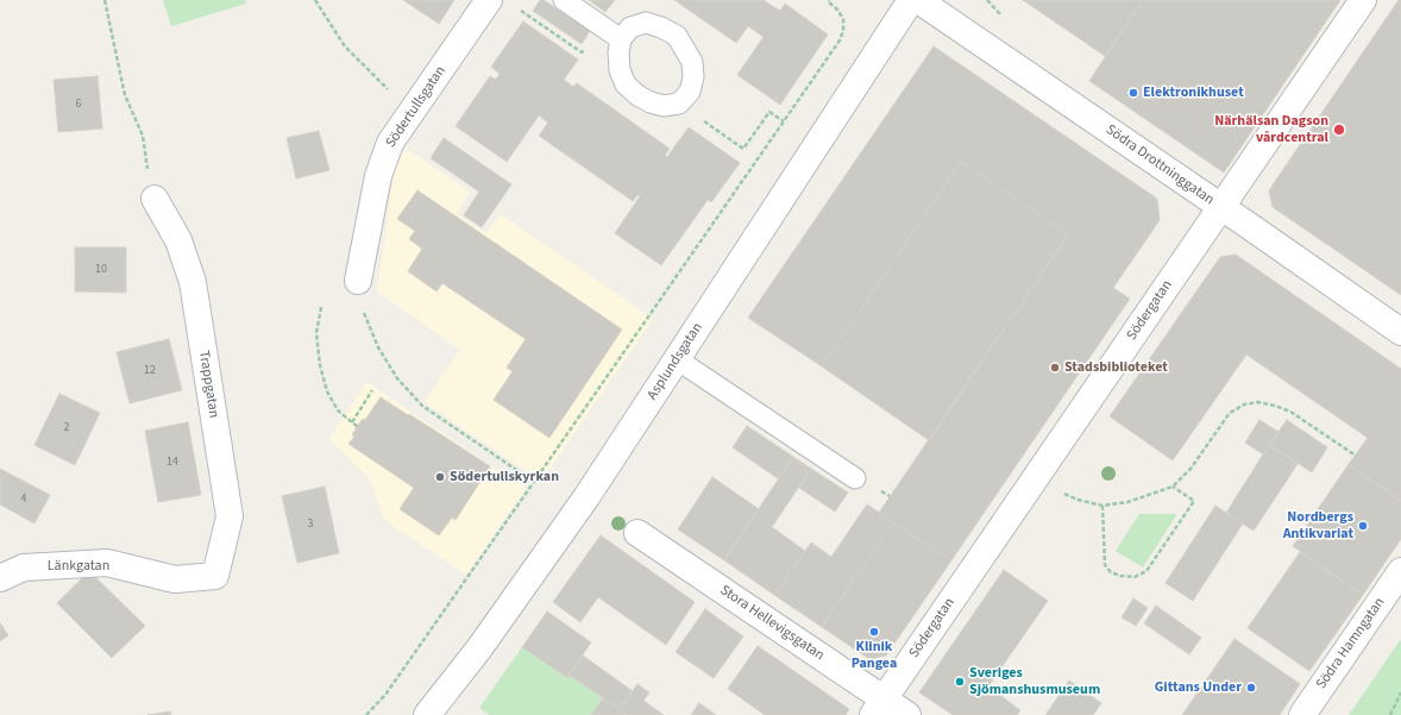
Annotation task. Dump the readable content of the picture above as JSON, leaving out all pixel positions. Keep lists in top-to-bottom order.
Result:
{
  "streets": {
    "street": [
      "Södertullsgatan",
      "Södra Drottninggatan",
      "Södergatan",
      "Asplundsgatan",
      "Trappgatan",
      "Länkgatan",
      "Stora Hellevigsgatan",
      "Södra Hamngatan"
    ]
  },
  "crossings": [
    ["Södra Drottninggatan", "Södergatan"],
    ["Södergatan", "Stora Hellevigsgatan"],
    ["Trappgatan", "Länkgatan"]
  ],
  "places": [
    "Elektronikhuset",
    "Närhälsan Dagson vårdcentral",
    "Stadsbiblioteket",
    "Södertullskyrkan",
    "Nordbergs Antikvariat",
    "Klinik Pangea",
    "Sveriges Sjömanshusmuseum",
    "Gittans Under"
  ],
  "house_numbers": [
    "6",
    "10",
    "12",
    "2",
    "14",
    "4",
    "3"
  ]
}
